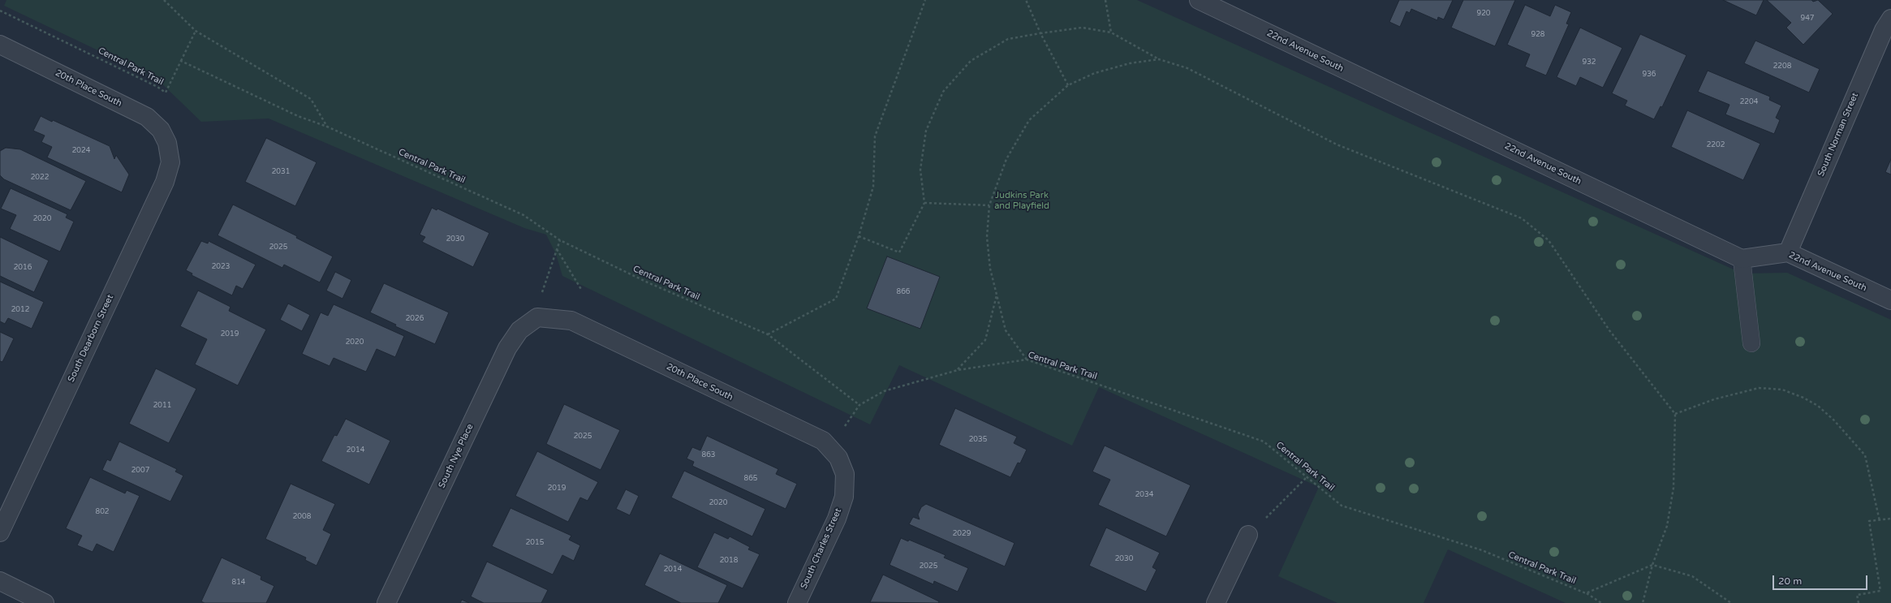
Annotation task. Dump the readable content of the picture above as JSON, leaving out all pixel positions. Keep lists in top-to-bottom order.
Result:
{
  "streets": {
    "street": [
      "22nd Avenue South",
      "20th Place South",
      "South Norman Street",
      "South Dearborn Street",
      "South Nye Place",
      "South Charles Street"
    ],
    "path": ["Central Park Trail"]
  },
  "crossings": [
    ["22nd Avenue South", "South Norman Street"],
    ["20th Place South", "South Dearborn Street"],
    ["20th Place South", "South Nye Place"],
    ["20th Place South", "South Charles Street"]
  ],
  "parks": ["Judkins Park and Playfield"],
  "house_numbers": [
    "920",
    "947",
    "928",
    "932",
    "2208",
    "936",
    "2204",
    "2202",
    "2024",
    "2031",
    "2022",
    "2020",
    "2030",
    "2025",
    "2023",
    "2016",
    "866",
    "2012",
    "2026",
    "2019",
    "2020",
    "2011",
    "2025",
    "2035",
    "2014",
    "863",
    "2007",
    "865",
    "2019",
    "2034",
    "2020",
    "802",
    "2008",
    "2029",
    "2015",
    "2030",
    "2018",
    "2025",
    "2014",
    "814"
  ],
  "scale_bar": "20 m"
}
